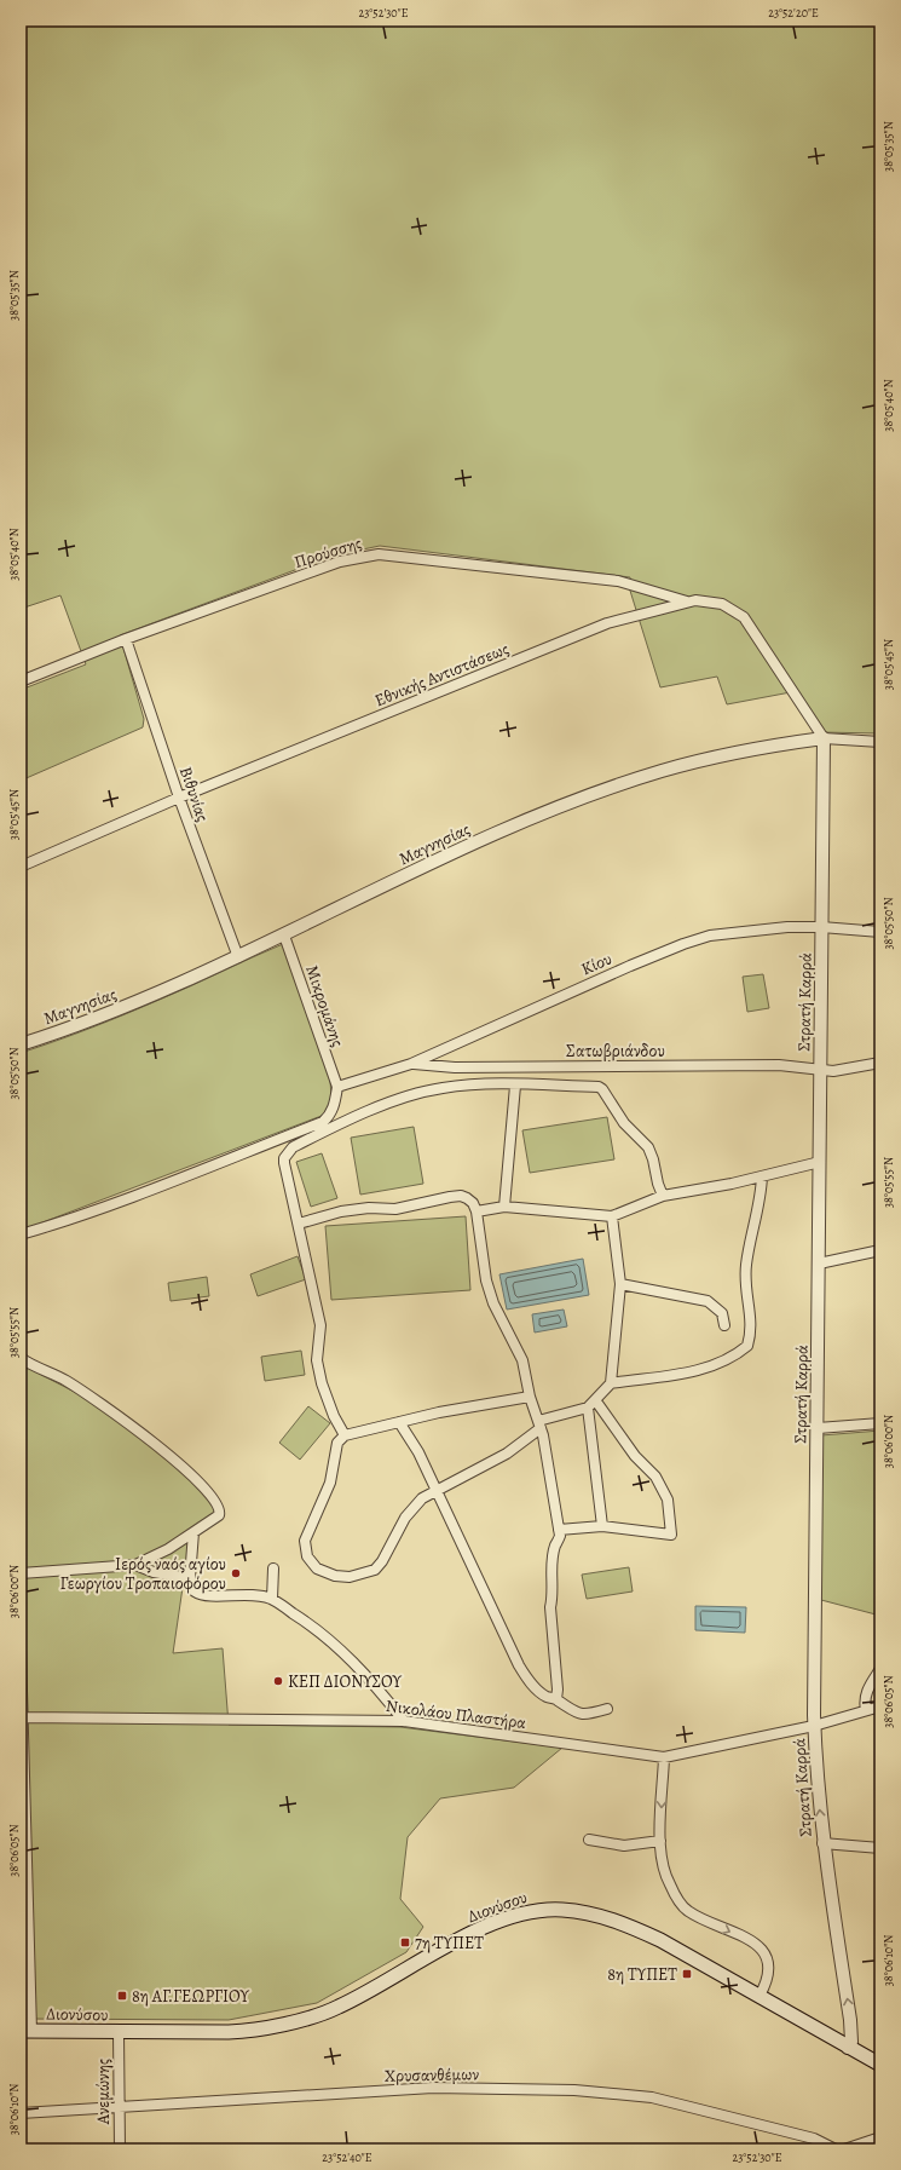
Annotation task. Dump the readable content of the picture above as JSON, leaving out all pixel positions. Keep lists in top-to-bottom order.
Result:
{
  "streets": {
    "main road": ["Διονύσου"],
    "street": [
      "Προύσσης",
      "Εθνικής Αντιστάσεως",
      "Βιθυνίας",
      "Μαγνησίας",
      "Κίου",
      "Στρατή Καρρά",
      "Μικρομάνης",
      "Σατωβριάνδου",
      "Νικολάου Πλαστήρα",
      "Χρυσανθέμων",
      "Ανεμώνης"
    ]
  },
  "crossings": [
    ["Προύσσης", "Εθνικής Αντιστάσεως"],
    ["Προύσσης", "Βιθυνίας"],
    ["Εθνικής Αντιστάσεως", "Βιθυνίας"],
    ["Εθνικής Αντιστάσεως", "Μαγνησίας"],
    ["Εθνικής Αντιστάσεως", "Στρατή Καρρά"],
    ["Βιθυνίας", "Μαγνησίας"],
    ["Μαγνησίας", "Στρατή Καρρά"],
    ["Μαγνησίας", "Μικρομάνης"],
    ["Κίου", "Στρατή Καρρά"],
    ["Κίου", "Μικρομάνης"],
    ["Κίου", "Σατωβριάνδου"],
    ["Στρατή Καρρά", "Σατωβριάνδου"],
    ["Στρατή Καρρά", "Νικολάου Πλαστήρα"],
    ["Στρατή Καρρά", "Διονύσου"],
    ["Διονύσου", "Ανεμώνης"],
    ["Χρυσανθέμων", "Ανεμώνης"]
  ],
  "places": {
    "other": ["Ιερός ναός αγίου Γεωργίου Τροπαιοφόρου", "ΚΕΠ ΔΙΟΝΥΣΟΥ"],
    "transit": ["7η ΤΥΠΕΤ", "8η ΤΥΠΕΤ", "8η ΑΓ.ΓΕΩΡΓΙΟΥ"]
  },
  "coordinates": [
    "23°52'30\"E",
    "23°52'20\"E",
    "38°05'35\"N",
    "38°05'40\"N",
    "38°05'45\"N",
    "38°05'50\"N",
    "38°05'55\"N",
    "38°06'00\"N",
    "38°06'05\"N",
    "38°06'10\"N",
    "23°52'40\"E"
  ]
}
